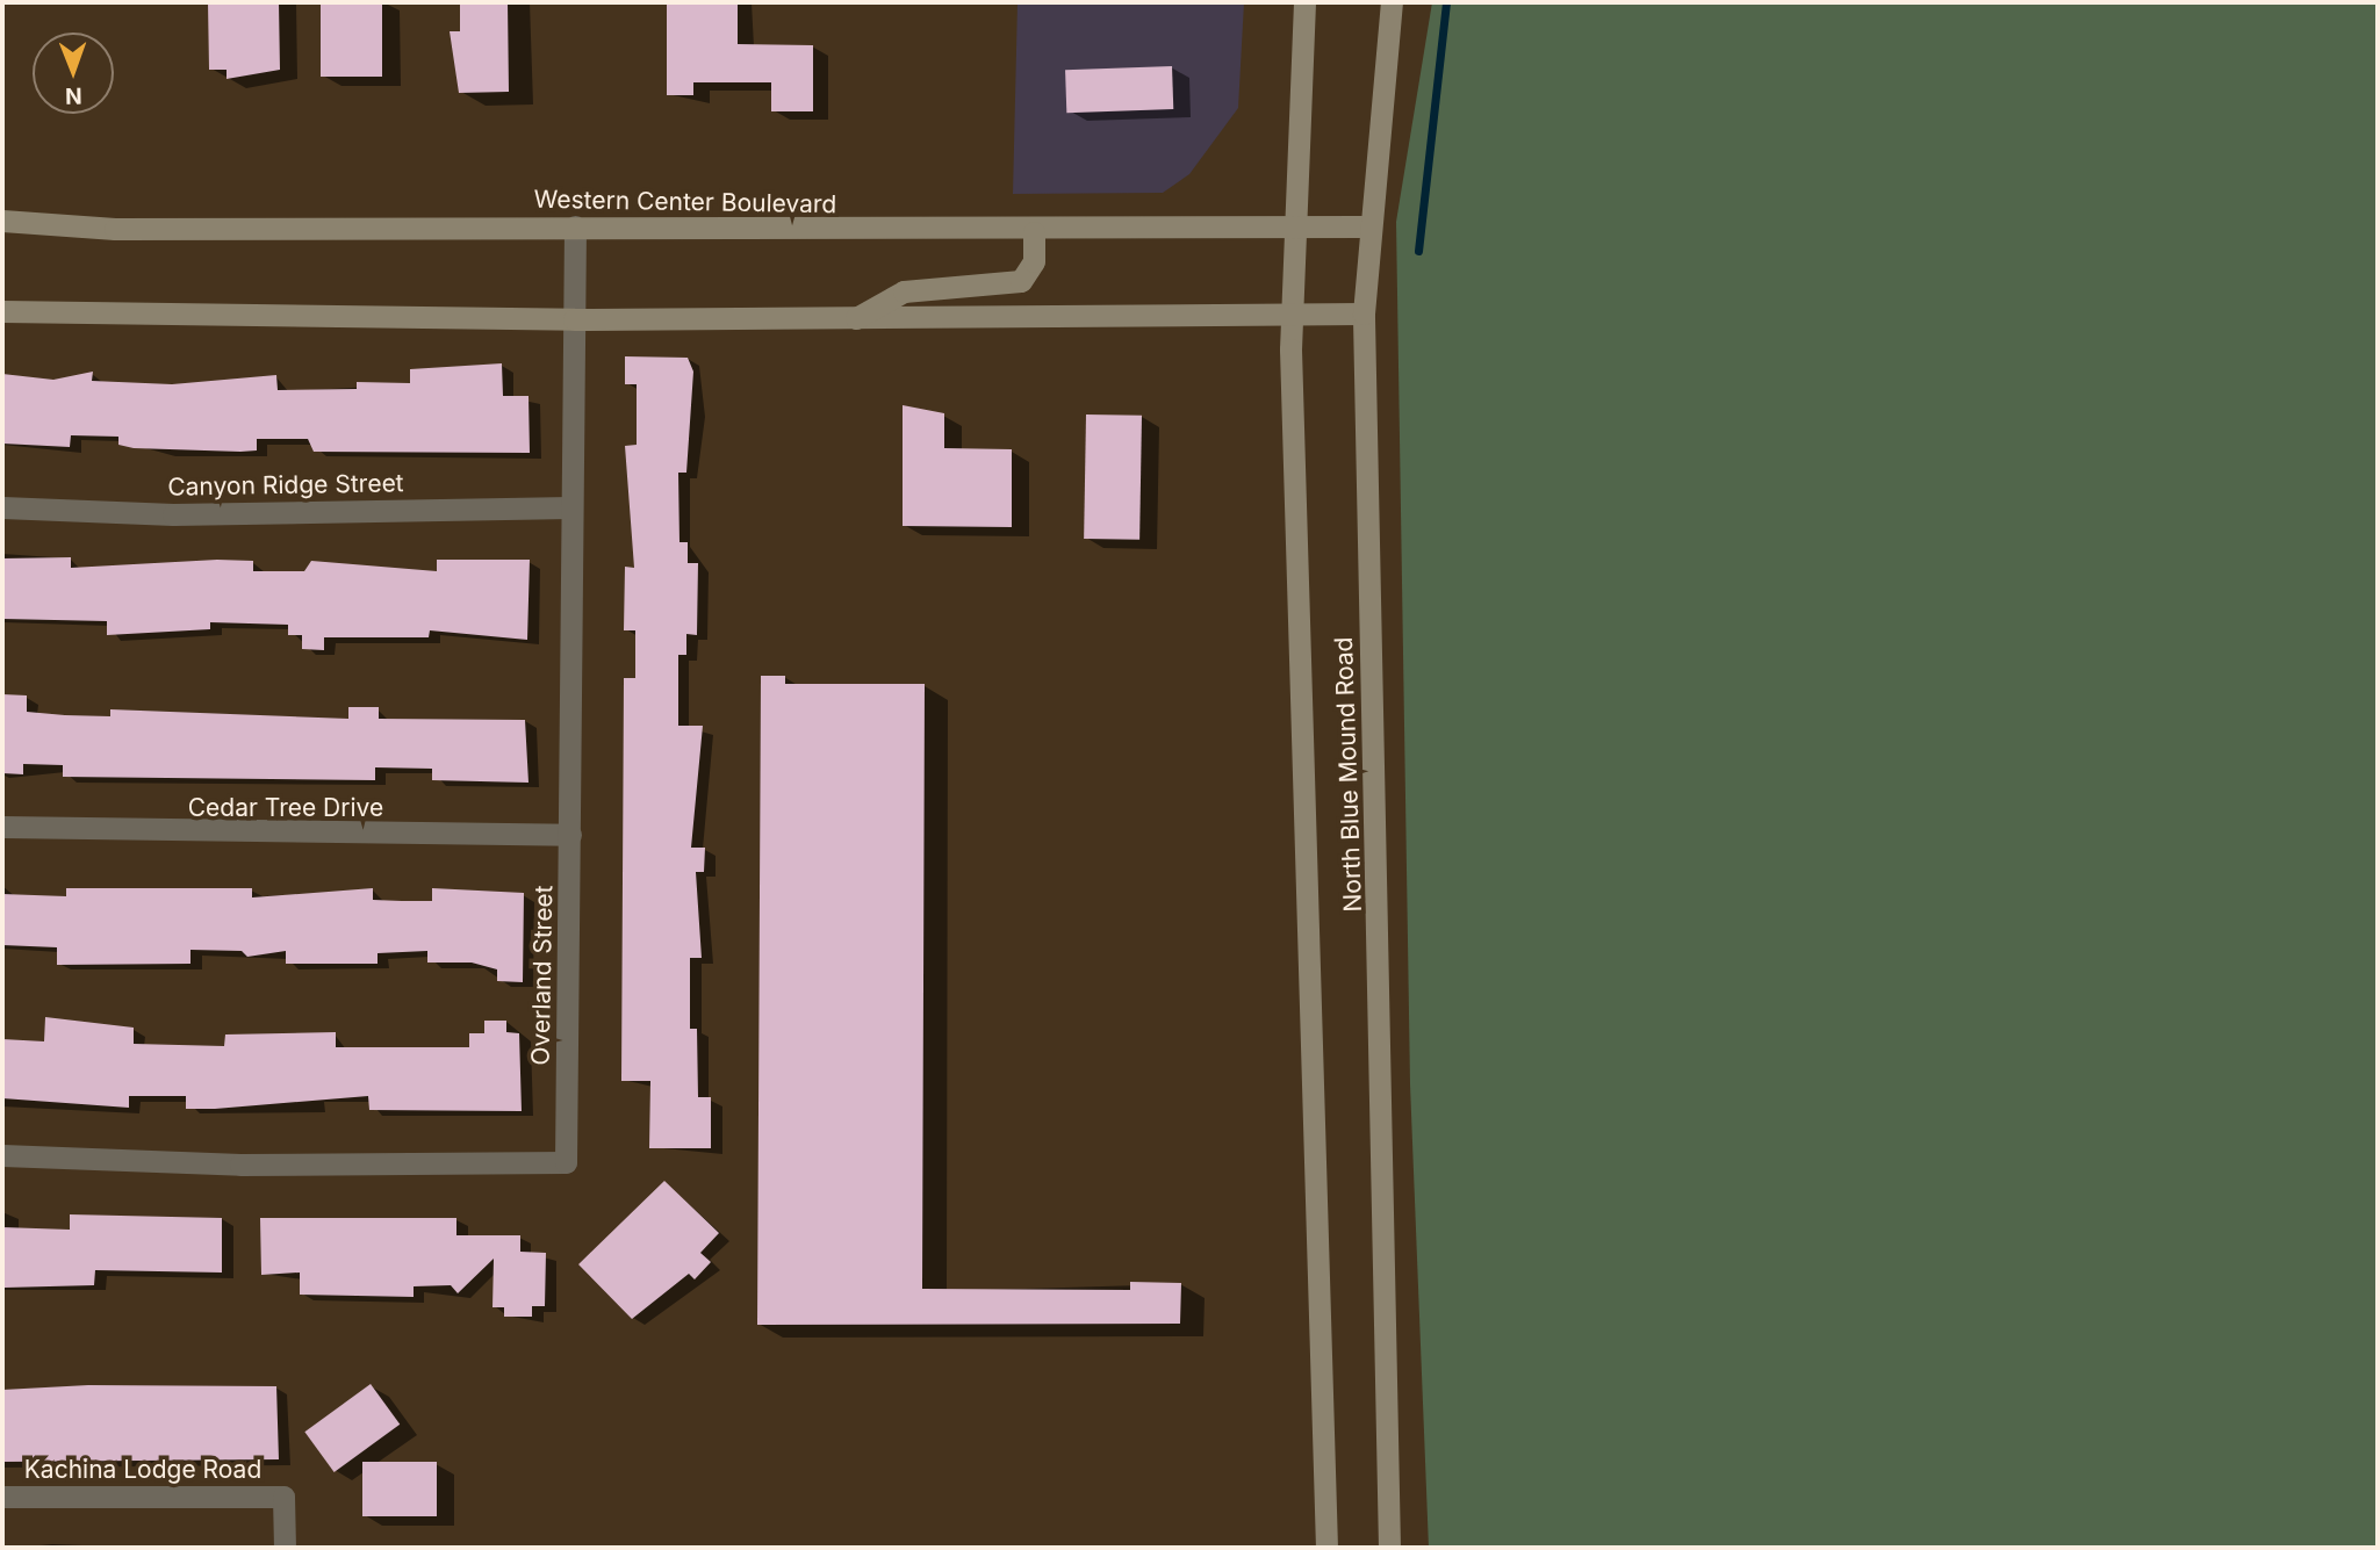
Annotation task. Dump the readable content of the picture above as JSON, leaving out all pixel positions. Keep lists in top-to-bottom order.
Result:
{
  "streets": {
    "main road": ["Western Center Boulevard", "North Blue Mound Road"],
    "street": [
      "Canyon Ridge Street",
      "Cedar Tree Drive",
      "Overland Street",
      "Kachina Lodge Road"
    ]
  },
  "crossings": [
    ["Western Center Boulevard", "North Blue Mound Road"],
    ["Western Center Boulevard", "Overland Street"],
    ["Canyon Ridge Street", "Overland Street"],
    ["Cedar Tree Drive", "Overland Street"]
  ],
  "north": "bottom"
}
